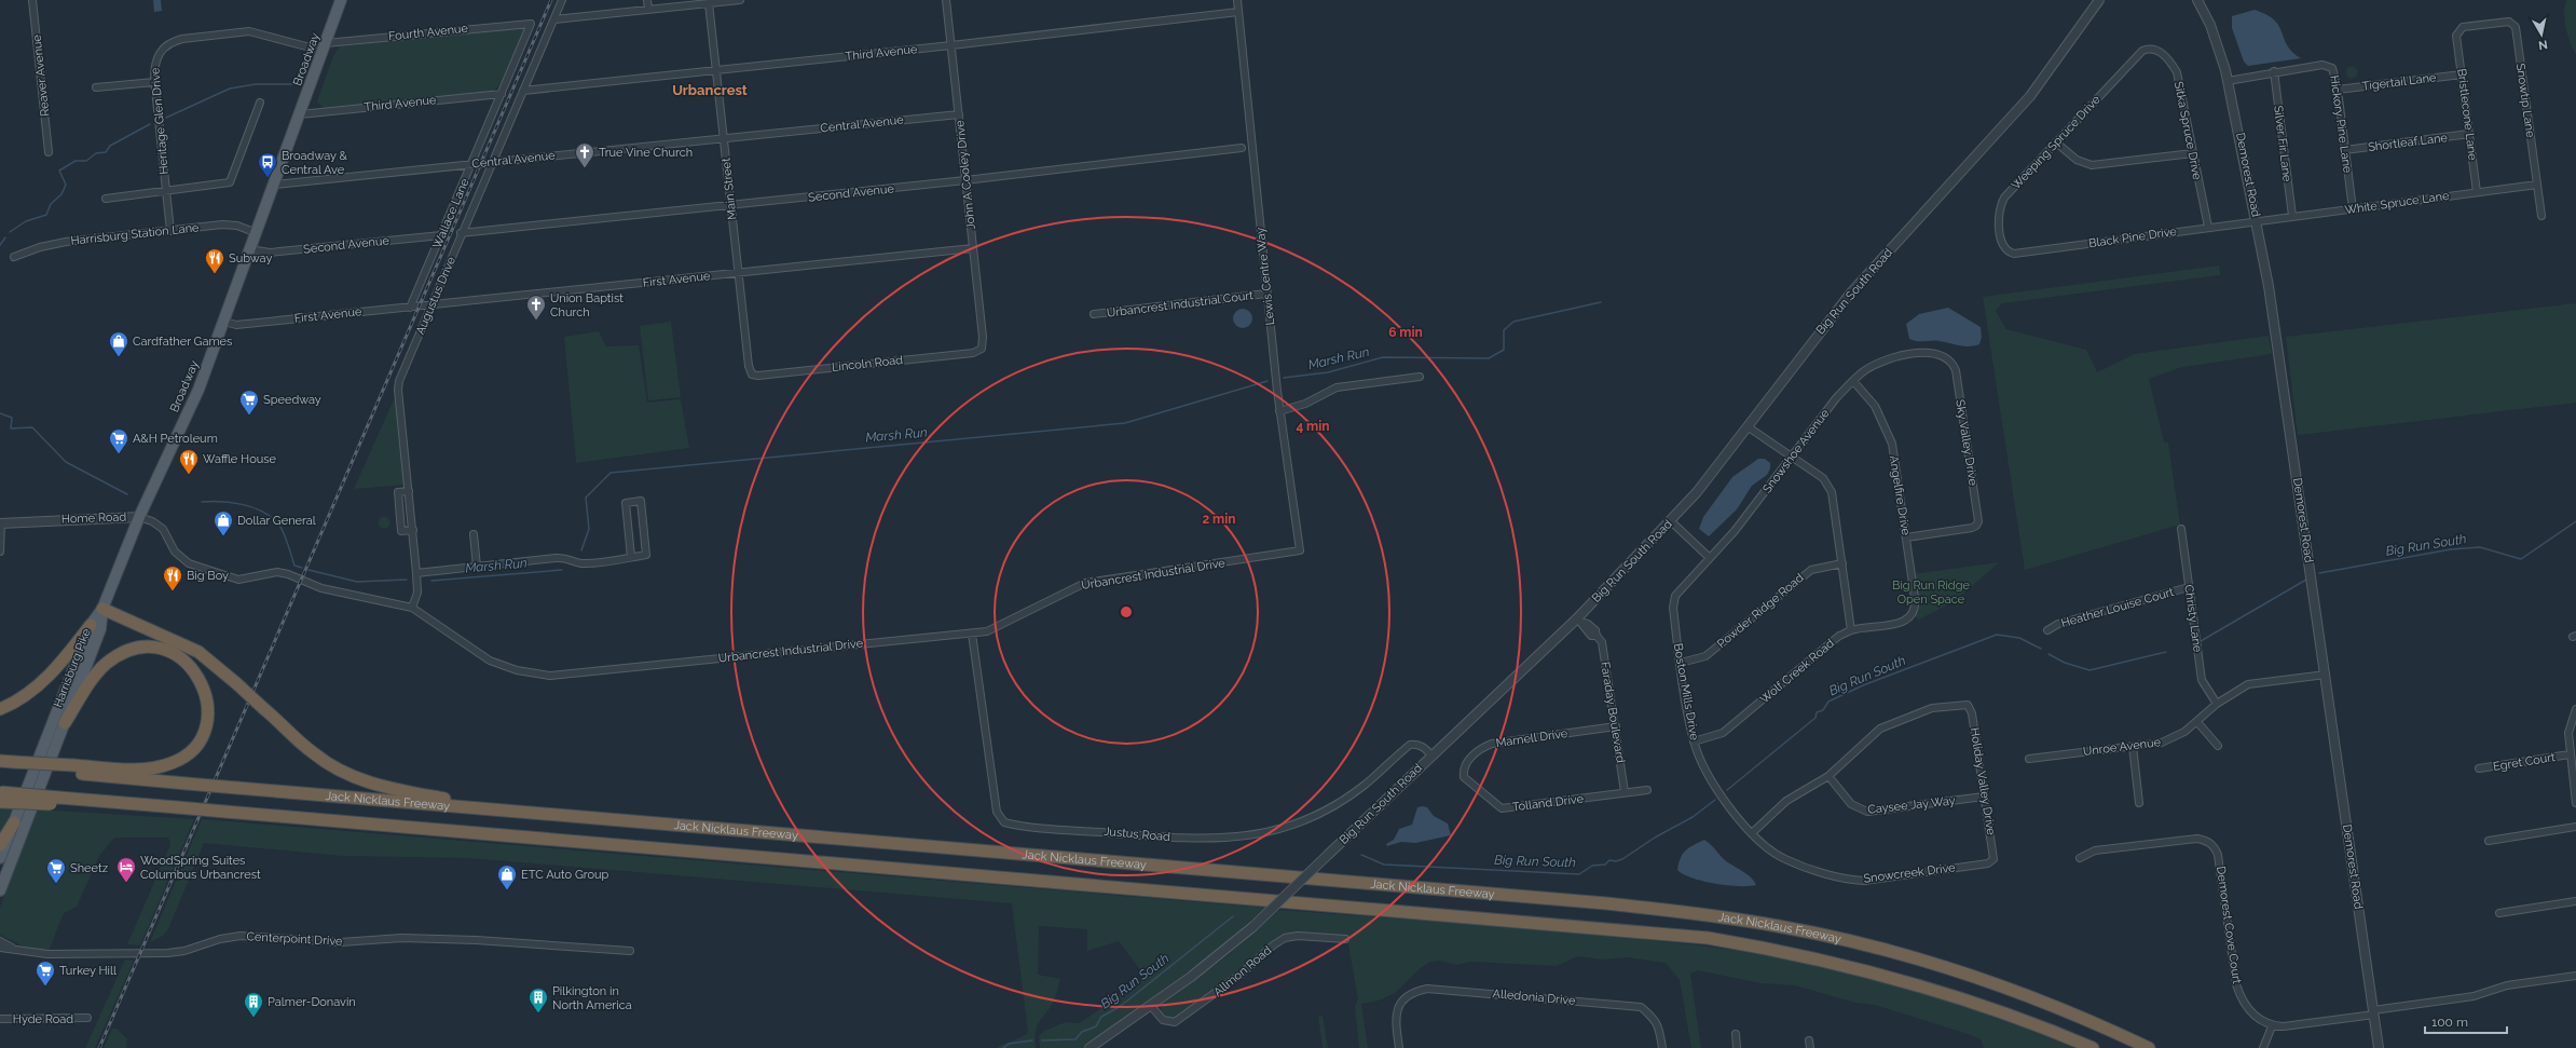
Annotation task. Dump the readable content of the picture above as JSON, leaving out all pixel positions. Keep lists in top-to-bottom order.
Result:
{
  "streets": {
    "highway": ["Jack Nicklaus Freeway"],
    "main road": ["Broadway", "Harrisburg Pike"],
    "street": [
      "Fourth Avenue",
      "Third Avenue",
      "Reaver Avenue",
      "Tigertail Lane",
      "Snowtip Lane",
      "Bristlecone Lane",
      "Heritage Glen Drive",
      "Central Avenue",
      "Hickory Pine Lane",
      "Sitka Spruce Drive",
      "Weeping Spruce Drive",
      "Shortleaf Lane",
      "Silver Fir Lane",
      "John A Cooley Drive",
      "Demorest Road",
      "Main Street",
      "Second Avenue",
      "White Spruce Lane",
      "Wallace Lane",
      "Harrisburg Station Lane",
      "Black Pine Drive",
      "Lewis Centre Way",
      "First Avenue",
      "Big Run South Road",
      "Augustus Drive",
      "Urbancrest Industrial Court",
      "Lincoln Road",
      "Sky Valley Drive",
      "Snowshoe Avenue",
      "Angelfire Drive",
      "Home Road",
      "Urbancrest Industrial Drive",
      "Heather Louise Court",
      "Powder Ridge Road",
      "Christy Lane",
      "Wolf Creek Road",
      "Boston Mills Drive",
      "Faraday Boulevard",
      "Marnell Drive",
      "Unroe Avenue",
      "Egret Court",
      "Holiday Valley Drive",
      "Tolland Drive",
      "Caysee Jay Way",
      "Justus Road",
      "Snowcreek Drive",
      "Demorest Cove Court",
      "Centerpoint Drive",
      "Allmon Road",
      "Alledonia Drive",
      "Hyde Road"
    ]
  },
  "crossings": [
    ["Fourth Avenue", "Broadway"],
    ["Fourth Avenue", "Heritage Glen Drive"],
    ["Fourth Avenue", "Wallace Lane"],
    ["Third Avenue", "Broadway"],
    ["Third Avenue", "John A Cooley Drive"],
    ["Third Avenue", "Main Street"],
    ["Third Avenue", "Wallace Lane"],
    ["Third Avenue", "Lewis Centre Way"],
    ["Third Avenue", "Augustus Drive"],
    ["Broadway", "Heritage Glen Drive"],
    ["Broadway", "Central Avenue"],
    ["Broadway", "Second Avenue"],
    ["Broadway", "Harrisburg Station Lane"],
    ["Broadway", "First Avenue"],
    ["Broadway", "Home Road"],
    ["Broadway", "Harrisburg Pike"],
    ["Tigertail Lane", "Bristlecone Lane"],
    ["Tigertail Lane", "Hickory Pine Lane"],
    ["Snowtip Lane", "Bristlecone Lane"],
    ["Snowtip Lane", "White Spruce Lane"],
    ["Bristlecone Lane", "Shortleaf Lane"],
    ["Bristlecone Lane", "White Spruce Lane"],
    ["Heritage Glen Drive", "Harrisburg Station Lane"],
    ["Central Avenue", "John A Cooley Drive"],
    ["Central Avenue", "Main Street"],
    ["Central Avenue", "Wallace Lane"],
    ["Central Avenue", "Augustus Drive"],
    ["Hickory Pine Lane", "Shortleaf Lane"],
    ["Hickory Pine Lane", "Silver Fir Lane"],
    ["Hickory Pine Lane", "Demorest Road"],
    ["Hickory Pine Lane", "White Spruce Lane"],
    ["Sitka Spruce Drive", "Weeping Spruce Drive"],
    ["Sitka Spruce Drive", "Black Pine Drive"],
    ["Weeping Spruce Drive", "Black Pine Drive"],
    ["Silver Fir Lane", "White Spruce Lane"],
    ["John A Cooley Drive", "Second Avenue"],
    ["John A Cooley Drive", "First Avenue"],
    ["John A Cooley Drive", "Lincoln Road"],
    ["Demorest Road", "White Spruce Lane"],
    ["Demorest Road", "Black Pine Drive"],
    ["Demorest Road", "Unroe Avenue"],
    ["Main Street", "Second Avenue"],
    ["Main Street", "First Avenue"],
    ["Main Street", "Lincoln Road"],
    ["Second Avenue", "Wallace Lane"],
    ["Second Avenue", "Augustus Drive"],
    ["White Spruce Lane", "Black Pine Drive"],
    ["Wallace Lane", "First Avenue"],
    ["Lewis Centre Way", "Urbancrest Industrial Court"],
    ["Lewis Centre Way", "Urbancrest Industrial Drive"],
    ["First Avenue", "Augustus Drive"],
    ["Big Run South Road", "Faraday Boulevard"],
    ["Big Run South Road", "Justus Road"],
    ["Big Run South Road", "Allmon Road"],
    ["Augustus Drive", "Urbancrest Industrial Drive"],
    ["Sky Valley Drive", "Snowshoe Avenue"],
    ["Sky Valley Drive", "Angelfire Drive"],
    ["Snowshoe Avenue", "Angelfire Drive"],
    ["Snowshoe Avenue", "Boston Mills Drive"],
    ["Angelfire Drive", "Wolf Creek Road"],
    ["Home Road", "Urbancrest Industrial Drive"],
    ["Urbancrest Industrial Drive", "Justus Road"],
    ["Heather Louise Court", "Christy Lane"],
    ["Powder Ridge Road", "Boston Mills Drive"],
    ["Christy Lane", "Unroe Avenue"],
    ["Wolf Creek Road", "Boston Mills Drive"],
    ["Boston Mills Drive", "Snowcreek Drive"],
    ["Faraday Boulevard", "Marnell Drive"],
    ["Faraday Boulevard", "Tolland Drive"],
    ["Marnell Drive", "Tolland Drive"],
    ["Holiday Valley Drive", "Caysee Jay Way"],
    ["Holiday Valley Drive", "Snowcreek Drive"]
  ],
  "districts": ["Urbancrest"],
  "water": ["Marsh Run", "Big Run South"],
  "parks": ["Big Run Ridge Open Space"],
  "places": {
    "church": ["True Vine Church", "Union Baptist Church"],
    "bus stop": ["Broadway & Central Ave"],
    "restaurant": ["Subway", "Waffle House", "Big Boy"],
    "shop": ["Cardfather Games", "Dollar General", "ETC Auto Group"],
    "supermarket": [
      "Speedway",
      "A&H Petroleum",
      "Sheetz",
      "Turkey Hill"
    ],
    "hotel": ["WoodSpring Suites Columbus Urbancrest"],
    "building": ["Pilkington in North America", "Palmer-Donavin"]
  },
  "scale_bar": "100 m",
  "north": "bottom",
  "rings": ["6 min", "4 min", "2 min"]
}
